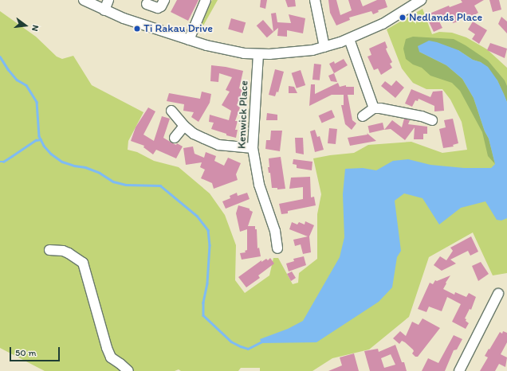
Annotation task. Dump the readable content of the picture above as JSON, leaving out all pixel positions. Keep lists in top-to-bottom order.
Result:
{
  "streets": {
    "street": ["Kenwick Place"]
  },
  "places": ["Nedlands Place", "Ti Rakau Drive"],
  "scale_bar": "50 m",
  "north": "right"
}
